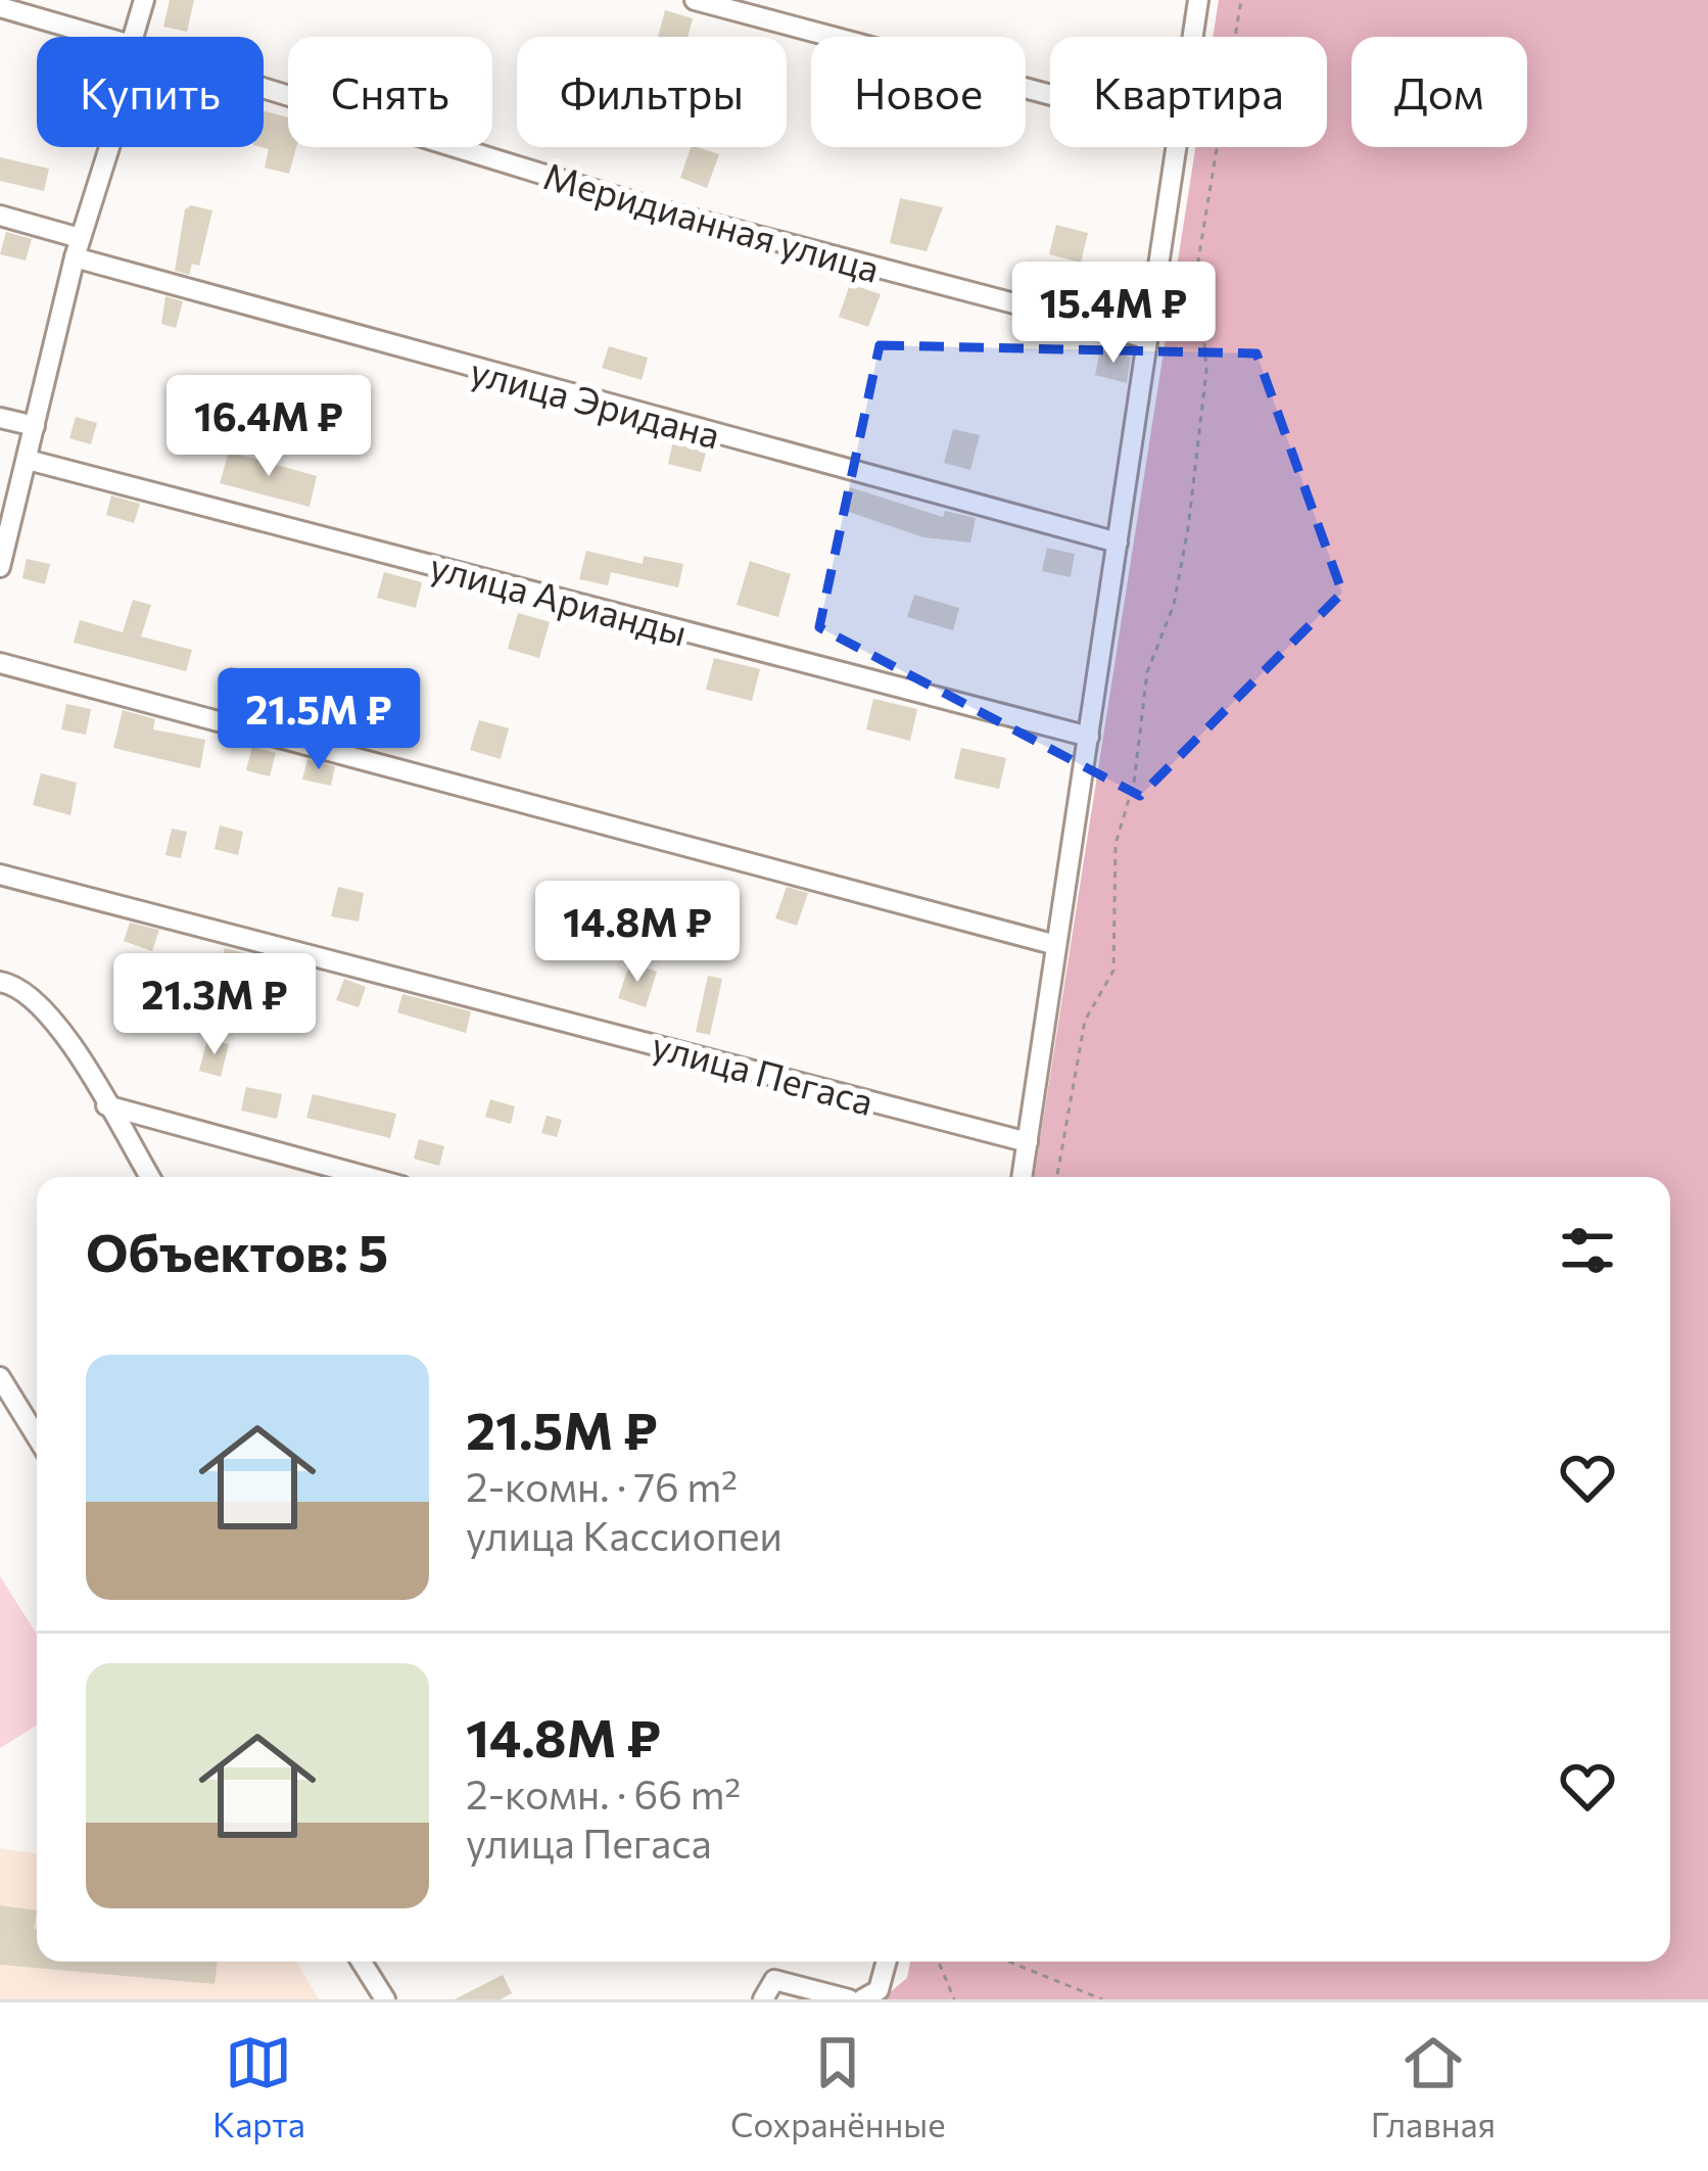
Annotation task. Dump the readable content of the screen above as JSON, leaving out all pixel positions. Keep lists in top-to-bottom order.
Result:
{
  "streets": {
    "street": [
      "Меридианная улица",
      "улица Эридана",
      "улица Арианды",
      "улица Пегаса"
    ]
  },
  "page": {
    "chip": [
      "Купить",
      "Снять",
      "Фильтры",
      "Новое",
      "Квартира",
      "Дом"
    ],
    "price": [
      "15.4M ₽",
      "16.4M ₽",
      "21.5M ₽",
      "14.8M ₽",
      "21.3M ₽"
    ],
    "heading": "Объектов: 5",
    "list": [
      {
        "name": "21.5M ₽",
        "note": "2-комн. · 76 m² · улица Кассиопеи"
      },
      {
        "name": "14.8M ₽",
        "note": "2-комн. · 66 m² · улица Пегаса"
      }
    ],
    "tabs": ["Карта", "Сохранённые", "Главная"]
  }
}
